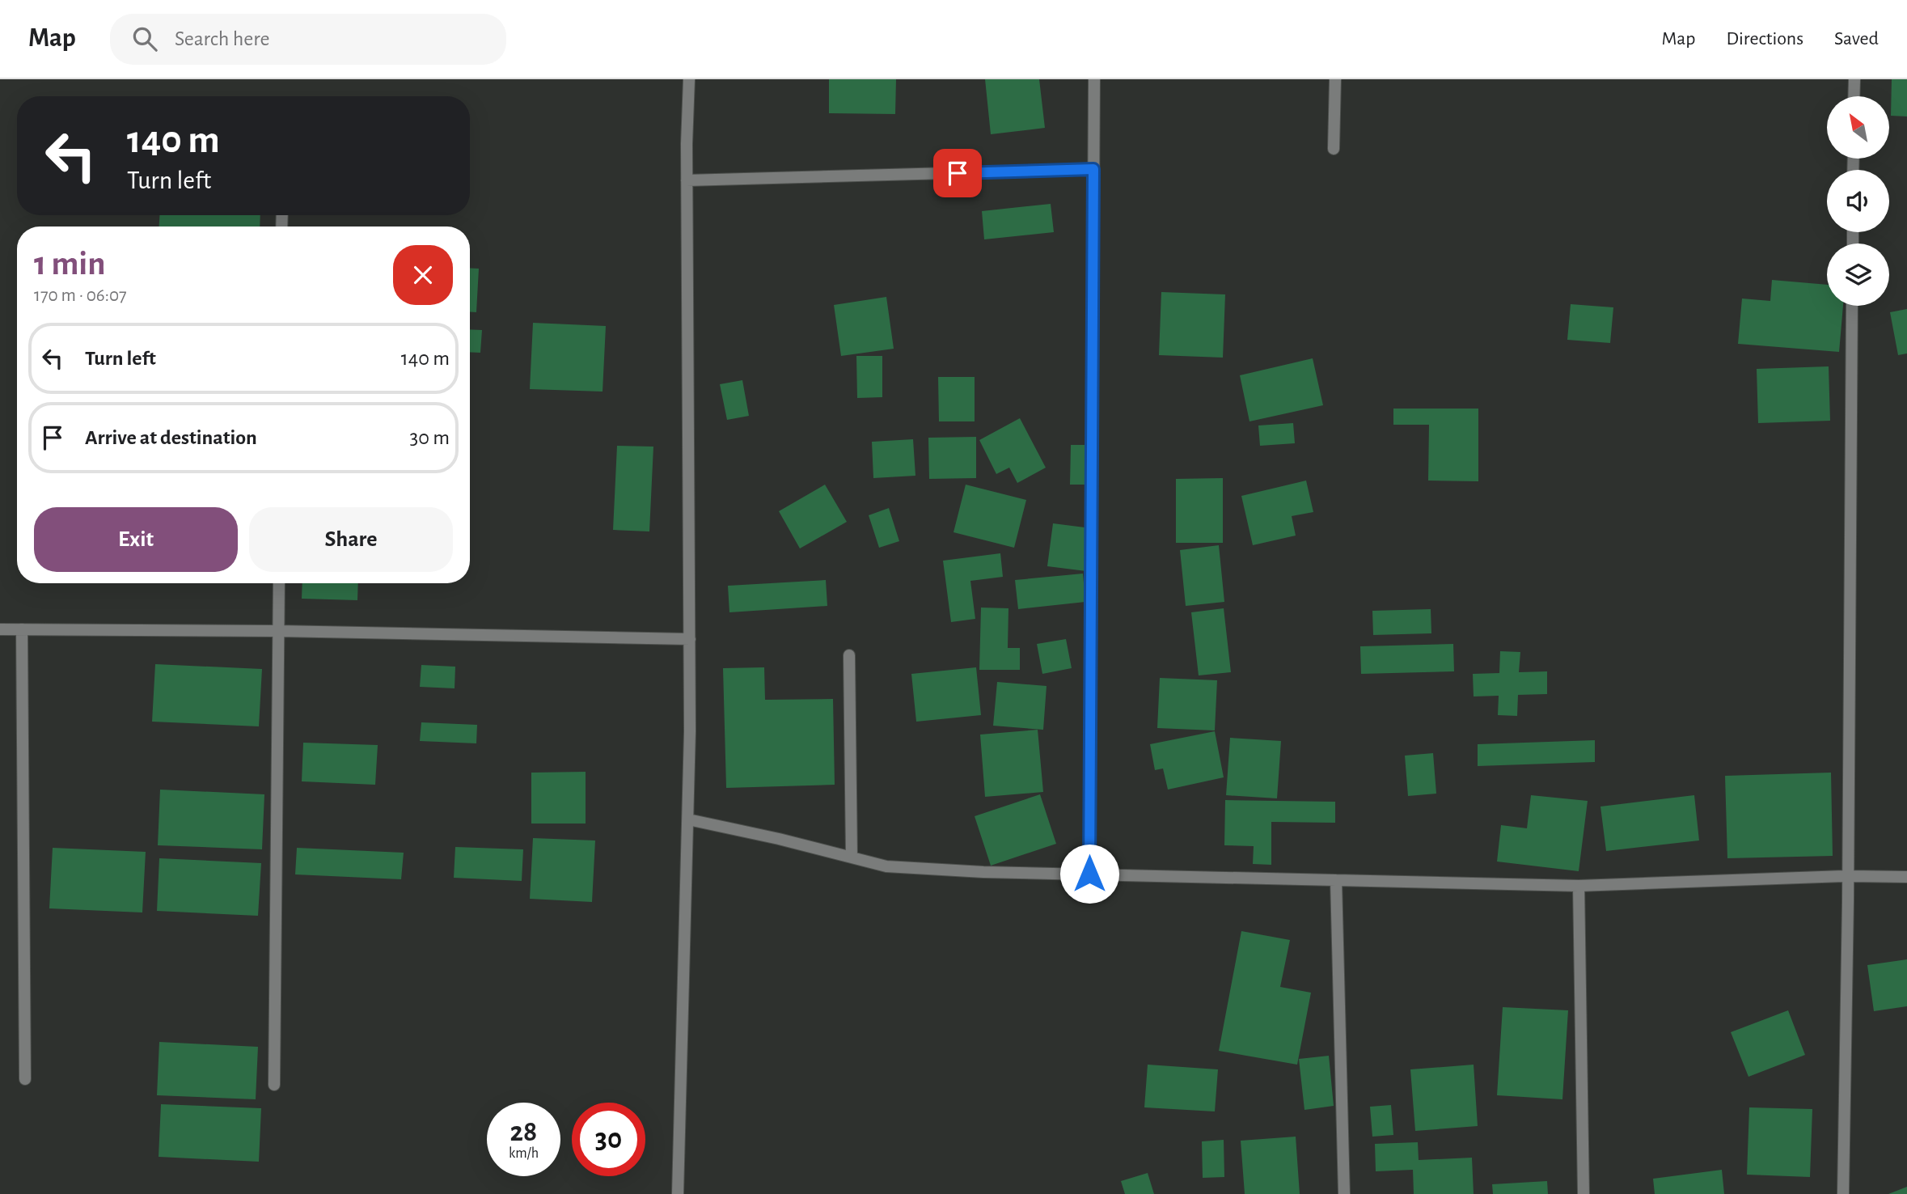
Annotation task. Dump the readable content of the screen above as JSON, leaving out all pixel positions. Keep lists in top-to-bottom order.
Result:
{
  "north": "top left",
  "page": {
    "header": "Map",
    "search": "Search here",
    "nav": ["Map", "Directions", "Saved"],
    "turn": ["140 m", "Turn left"],
    "heading": ["1 min", "170 m · 06:07"],
    "list": [
      {
        "name": "Turn left",
        "value": "140 m"
      },
      {
        "name": "Arrive at destination",
        "value": "30 m"
      }
    ],
    "buttons": ["Exit", "Share"],
    "speed": "28 km/h",
    "limit": "30"
  }
}
